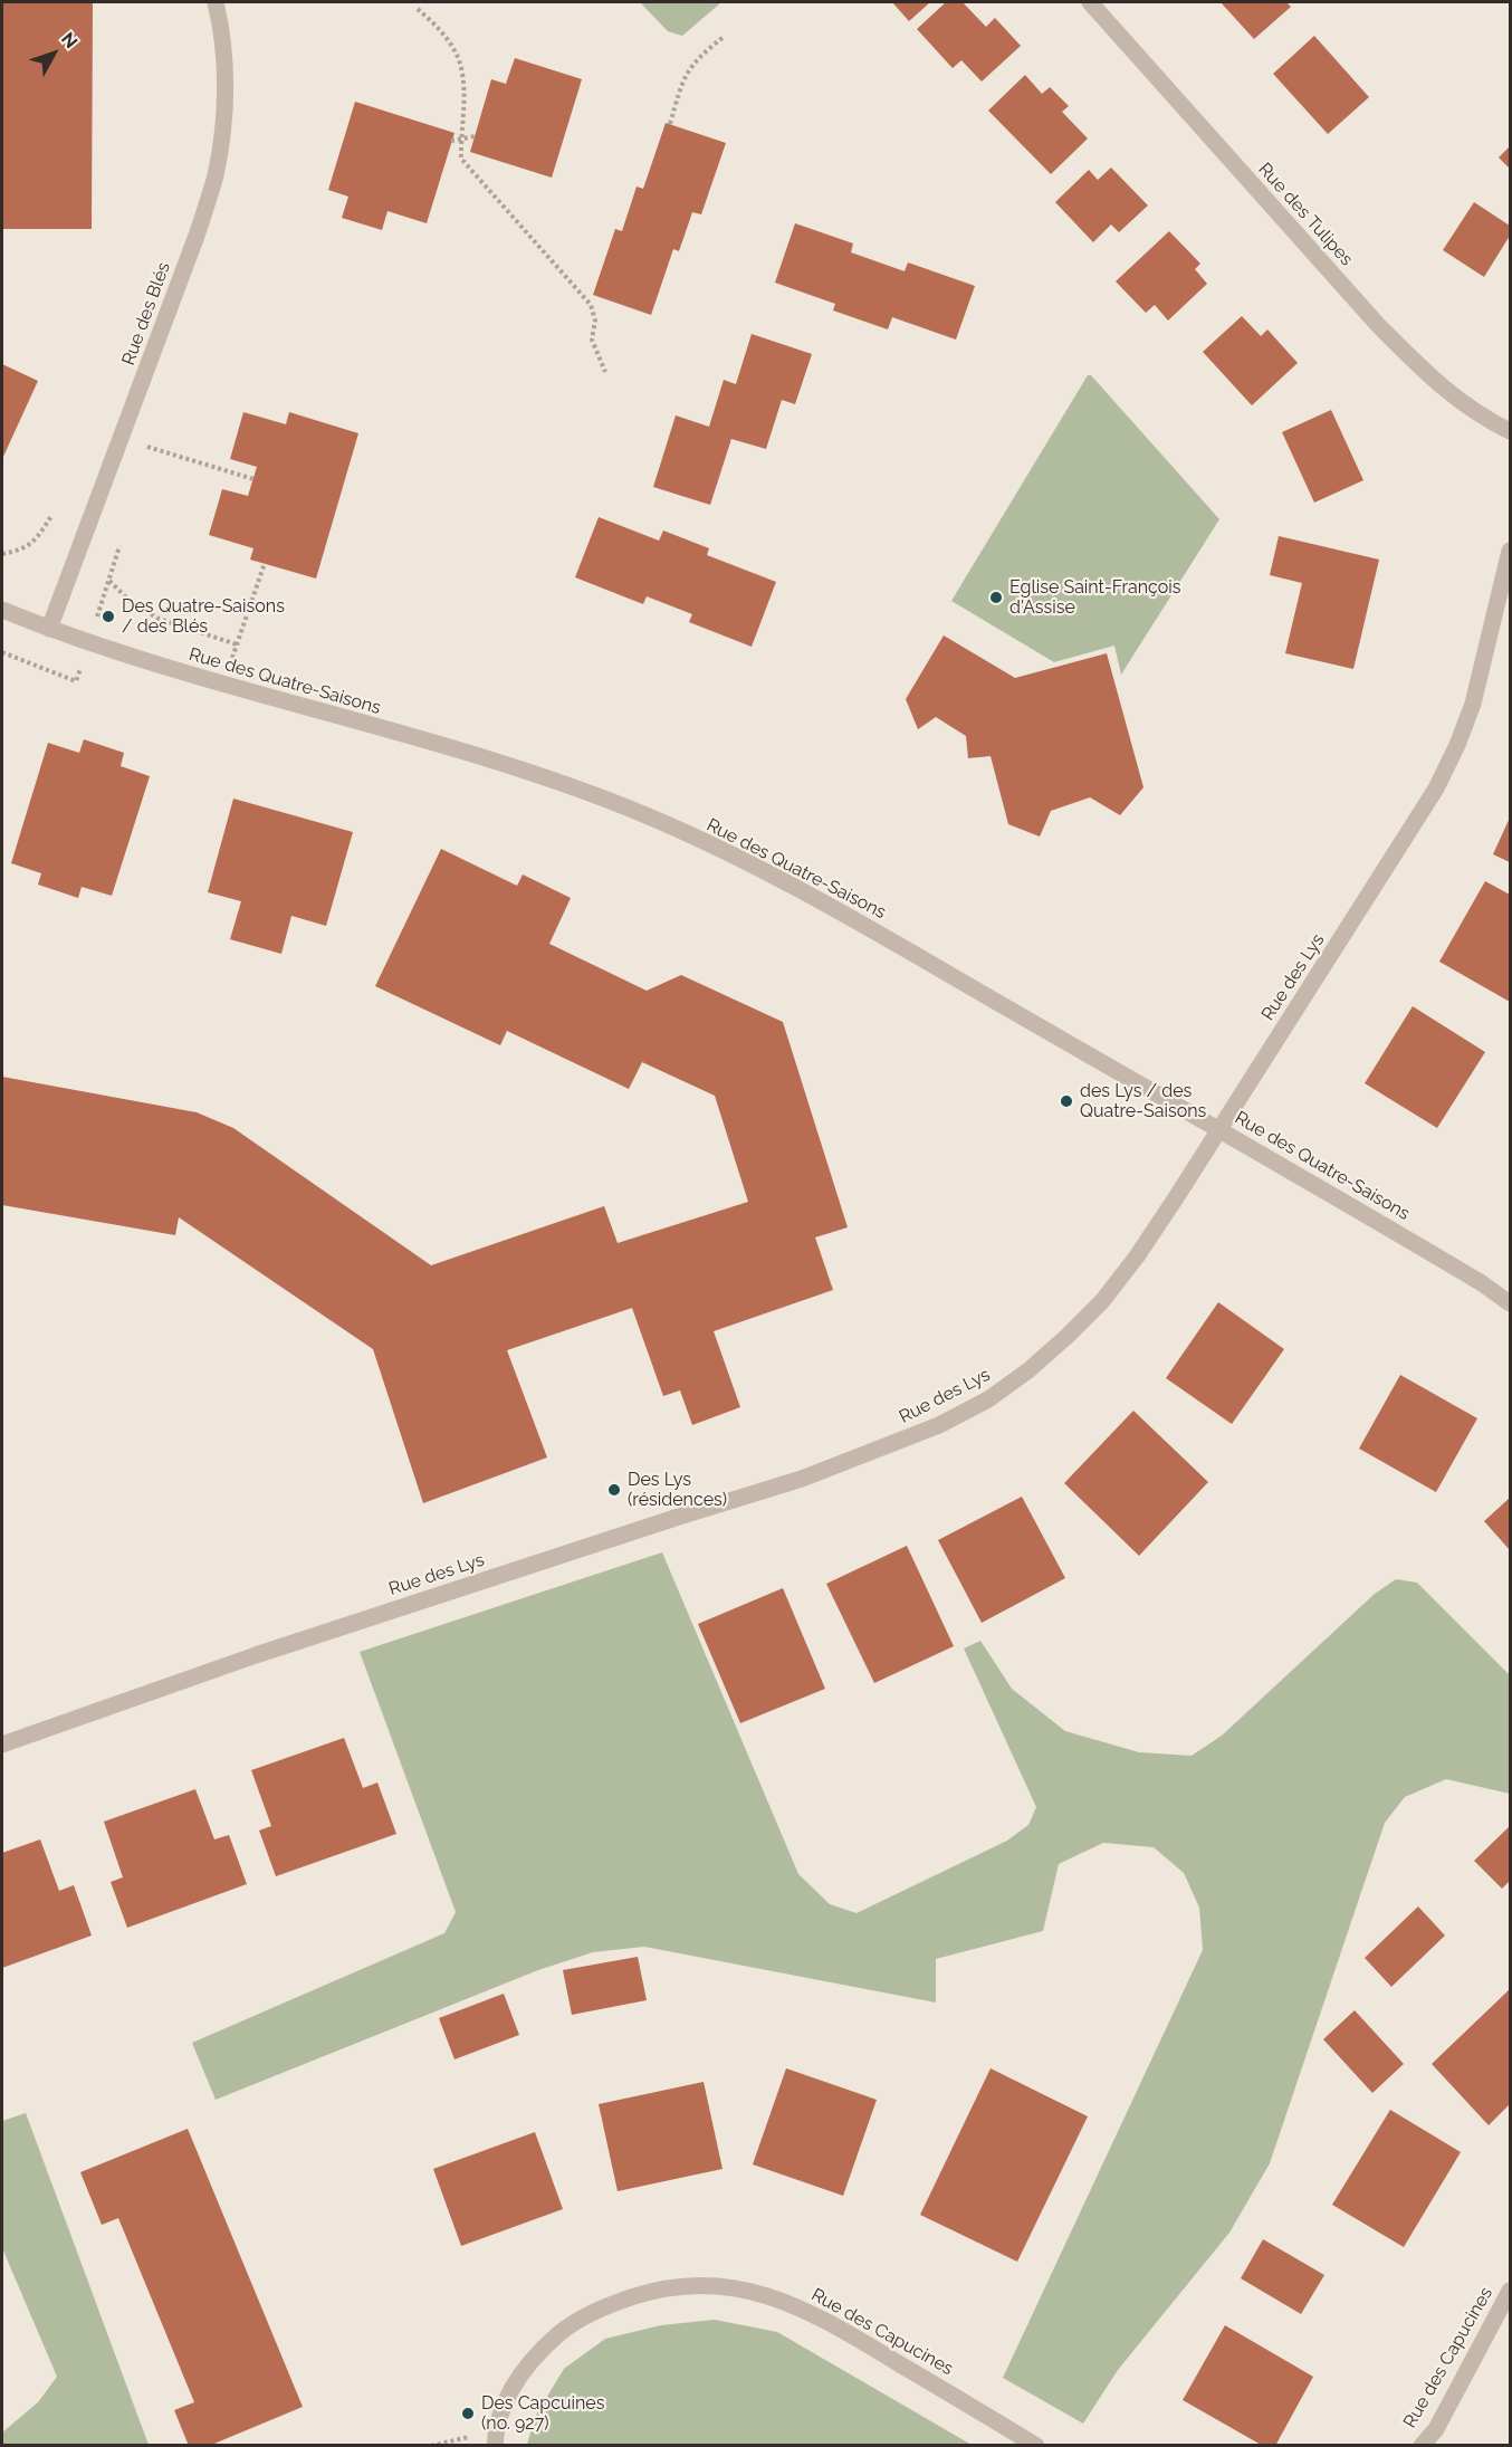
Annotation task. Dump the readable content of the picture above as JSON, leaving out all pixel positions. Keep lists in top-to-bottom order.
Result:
{
  "streets": {
    "street": [
      "Rue des Tulipes",
      "Rue des Blés",
      "Rue des Quatre-Saisons",
      "Rue des Lys",
      "Rue des Capucines"
    ]
  },
  "crossings": [
    ["Rue des Blés", "Rue des Quatre-Saisons"],
    ["Rue des Quatre-Saisons", "Rue des Lys"]
  ],
  "places": [
    "Eglise Saint-François d'Assise",
    "Des Quatre-Saisons / des Blés",
    "des Lys / des Quatre-Saisons",
    "Des Lys (résidences)",
    "Des Capcuines (no. 927)"
  ],
  "north": "top right"
}
